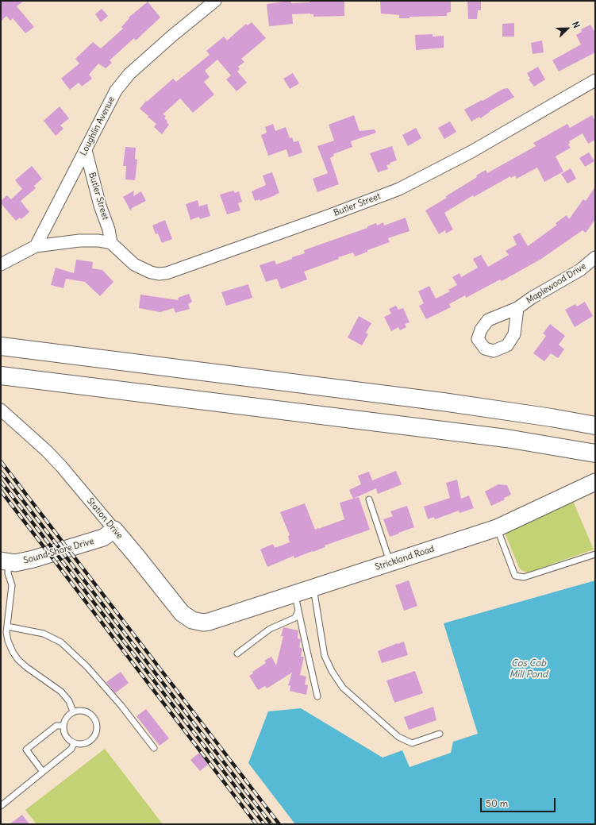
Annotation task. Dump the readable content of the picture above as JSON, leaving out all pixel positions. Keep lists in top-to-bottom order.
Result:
{
  "streets": {
    "main road": ["Station Drive", "Sound Shore Drive", "Strickland Road"],
    "street": ["Loughlin Avenue", "Butler Street", "Maplewood Drive"]
  },
  "crossings": [
    ["Loughlin Avenue", "Butler Street"],
    ["Station Drive", "Sound Shore Drive"],
    ["Station Drive", "Strickland Road"]
  ],
  "water": ["Cos Cob Mill Pond"],
  "scale_bar": "50 m",
  "north": "top right"
}
